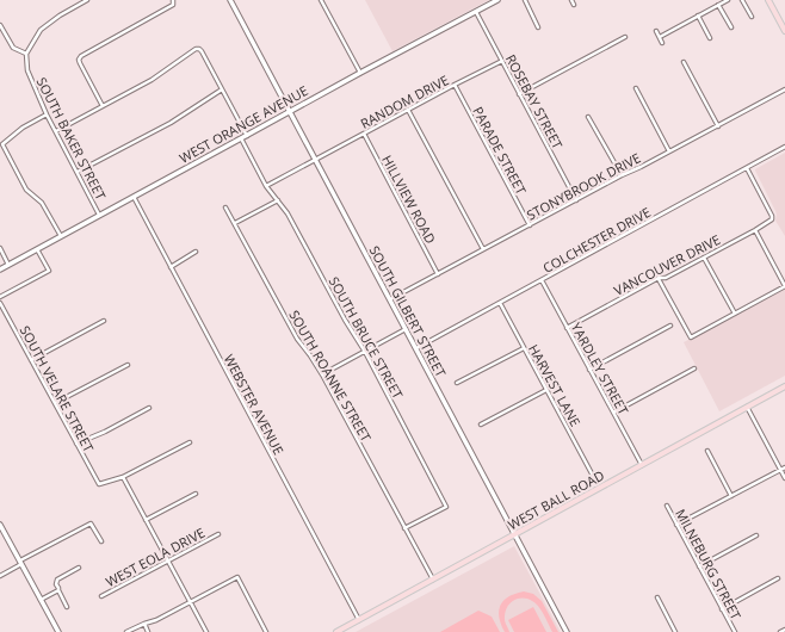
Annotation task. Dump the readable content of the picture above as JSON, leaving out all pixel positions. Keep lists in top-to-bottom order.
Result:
{
  "streets": {
    "main road": ["WEST BALL ROAD"],
    "street": [
      "RANDOM DRIVE",
      "ROSEBAY STREET",
      "WEST ORANGE AVENUE",
      "SOUTH BAKER STREET",
      "PARADE STREET",
      "STONYBROOK DRIVE",
      "HILLVIEW ROAD",
      "COLCHESTER DRIVE",
      "VANCOUVER DRIVE",
      "SOUTH GILBERT STREET",
      "SOUTH BRUCE STREET",
      "YARDLEY STREET",
      "SOUTH ROANNE STREET",
      "HARVEST LANE",
      "SOUTH VELARE STREET",
      "WEBSTER AVENUE",
      "WEST EOLA DRIVE",
      "MILNEBURG STREET"
    ]
  },
  "crossings": [
    ["RANDOM DRIVE", "ROSEBAY STREET"],
    ["RANDOM DRIVE", "PARADE STREET"],
    ["RANDOM DRIVE", "HILLVIEW ROAD"],
    ["RANDOM DRIVE", "SOUTH GILBERT STREET"],
    ["RANDOM DRIVE", "SOUTH BRUCE STREET"],
    ["ROSEBAY STREET", "WEST ORANGE AVENUE"],
    ["ROSEBAY STREET", "STONYBROOK DRIVE"],
    ["WEST ORANGE AVENUE", "SOUTH BAKER STREET"],
    ["WEST ORANGE AVENUE", "SOUTH GILBERT STREET"],
    ["WEST ORANGE AVENUE", "SOUTH BRUCE STREET"],
    ["WEST ORANGE AVENUE", "WEBSTER AVENUE"],
    ["PARADE STREET", "STONYBROOK DRIVE"],
    ["STONYBROOK DRIVE", "HILLVIEW ROAD"],
    ["STONYBROOK DRIVE", "SOUTH GILBERT STREET"],
    ["COLCHESTER DRIVE", "VANCOUVER DRIVE"],
    ["COLCHESTER DRIVE", "SOUTH GILBERT STREET"],
    ["COLCHESTER DRIVE", "YARDLEY STREET"],
    ["COLCHESTER DRIVE", "HARVEST LANE"],
    ["VANCOUVER DRIVE", "YARDLEY STREET"],
    ["SOUTH GILBERT STREET", "WEST BALL ROAD"],
    ["SOUTH BRUCE STREET", "SOUTH ROANNE STREET"],
    ["YARDLEY STREET", "WEST BALL ROAD"],
    ["SOUTH ROANNE STREET", "WEST BALL ROAD"],
    ["WEBSTER AVENUE", "WEST BALL ROAD"]
  ]
}
